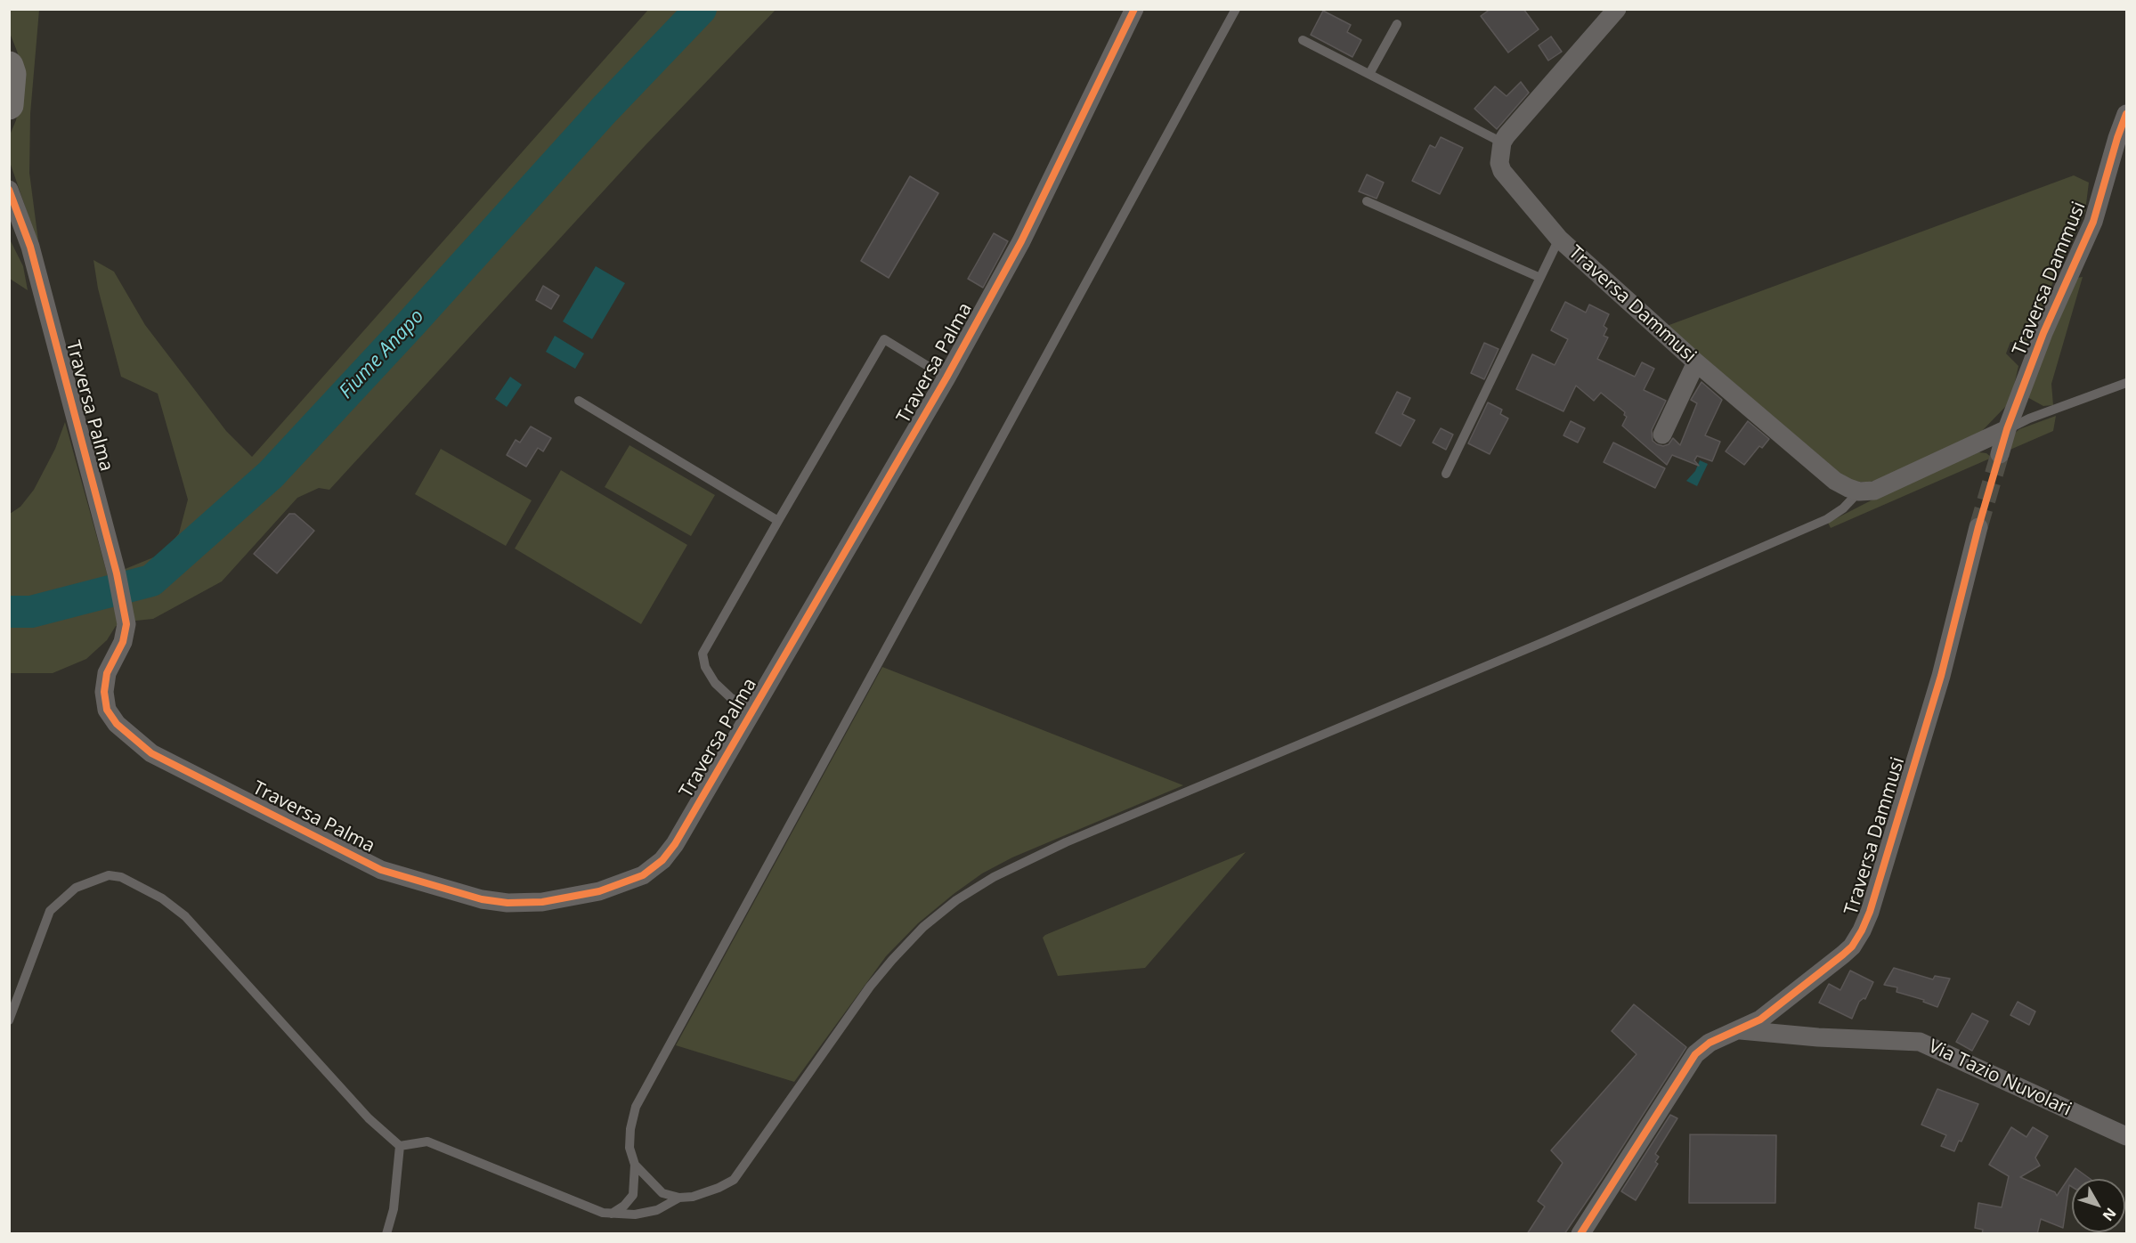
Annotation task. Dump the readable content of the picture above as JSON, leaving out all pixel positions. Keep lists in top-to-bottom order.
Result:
{
  "streets": {
    "street": ["Traversa Dammusi", "Traversa Palma", "Via Tazio Nuvolari"]
  },
  "crossings": [
    ["Traversa Dammusi", "Via Tazio Nuvolari"]
  ],
  "water": ["Fiume Anapo"],
  "north": "bottom right"
}
